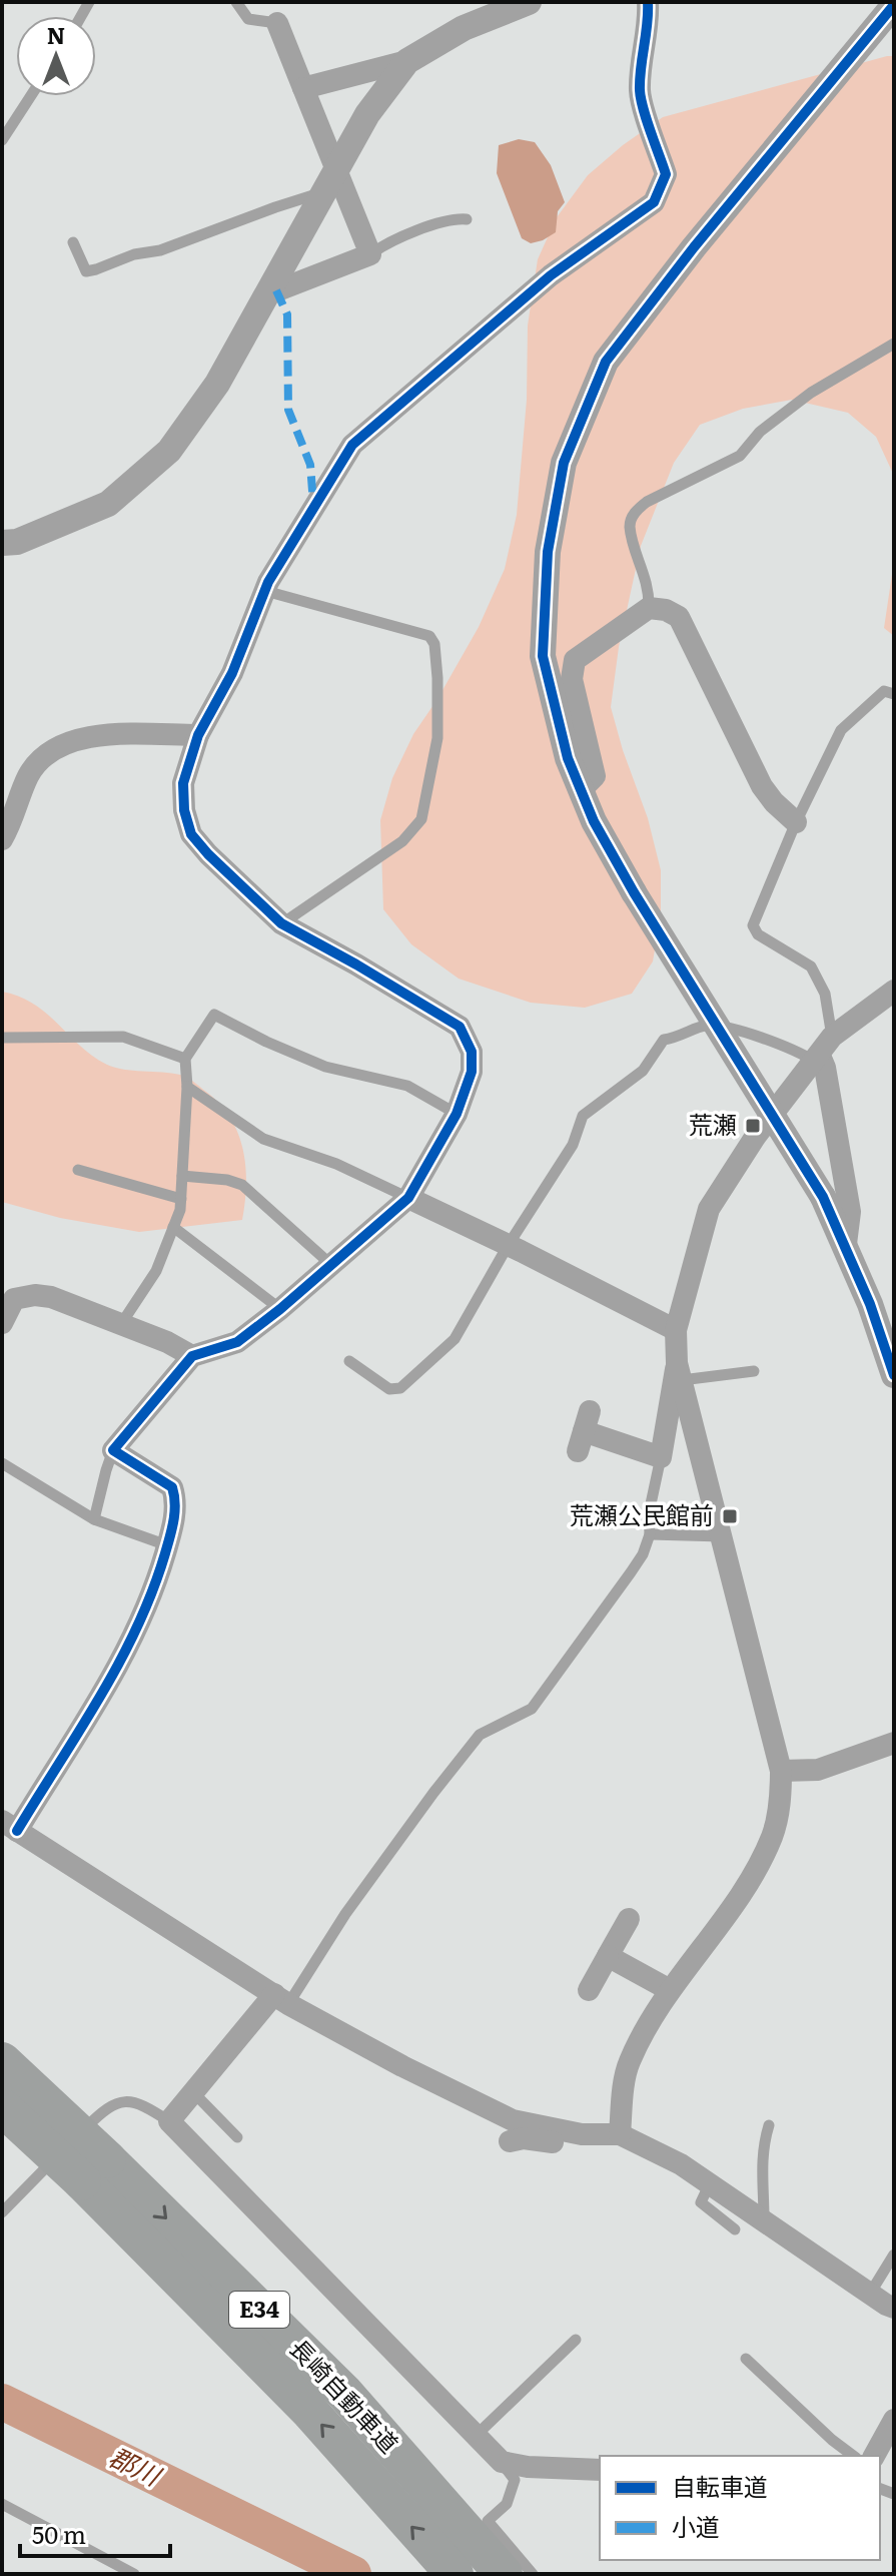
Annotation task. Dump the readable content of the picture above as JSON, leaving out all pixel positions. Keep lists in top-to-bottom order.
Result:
{
  "streets": {
    "highway": ["E34", "長崎自動車道"]
  },
  "water": ["郡川"],
  "places": {
    "transit": ["荒瀬", "荒瀬公民館前"]
  },
  "legend": ["自転車道", "小道"],
  "scale_bar": "50 m",
  "north": "top"
}
